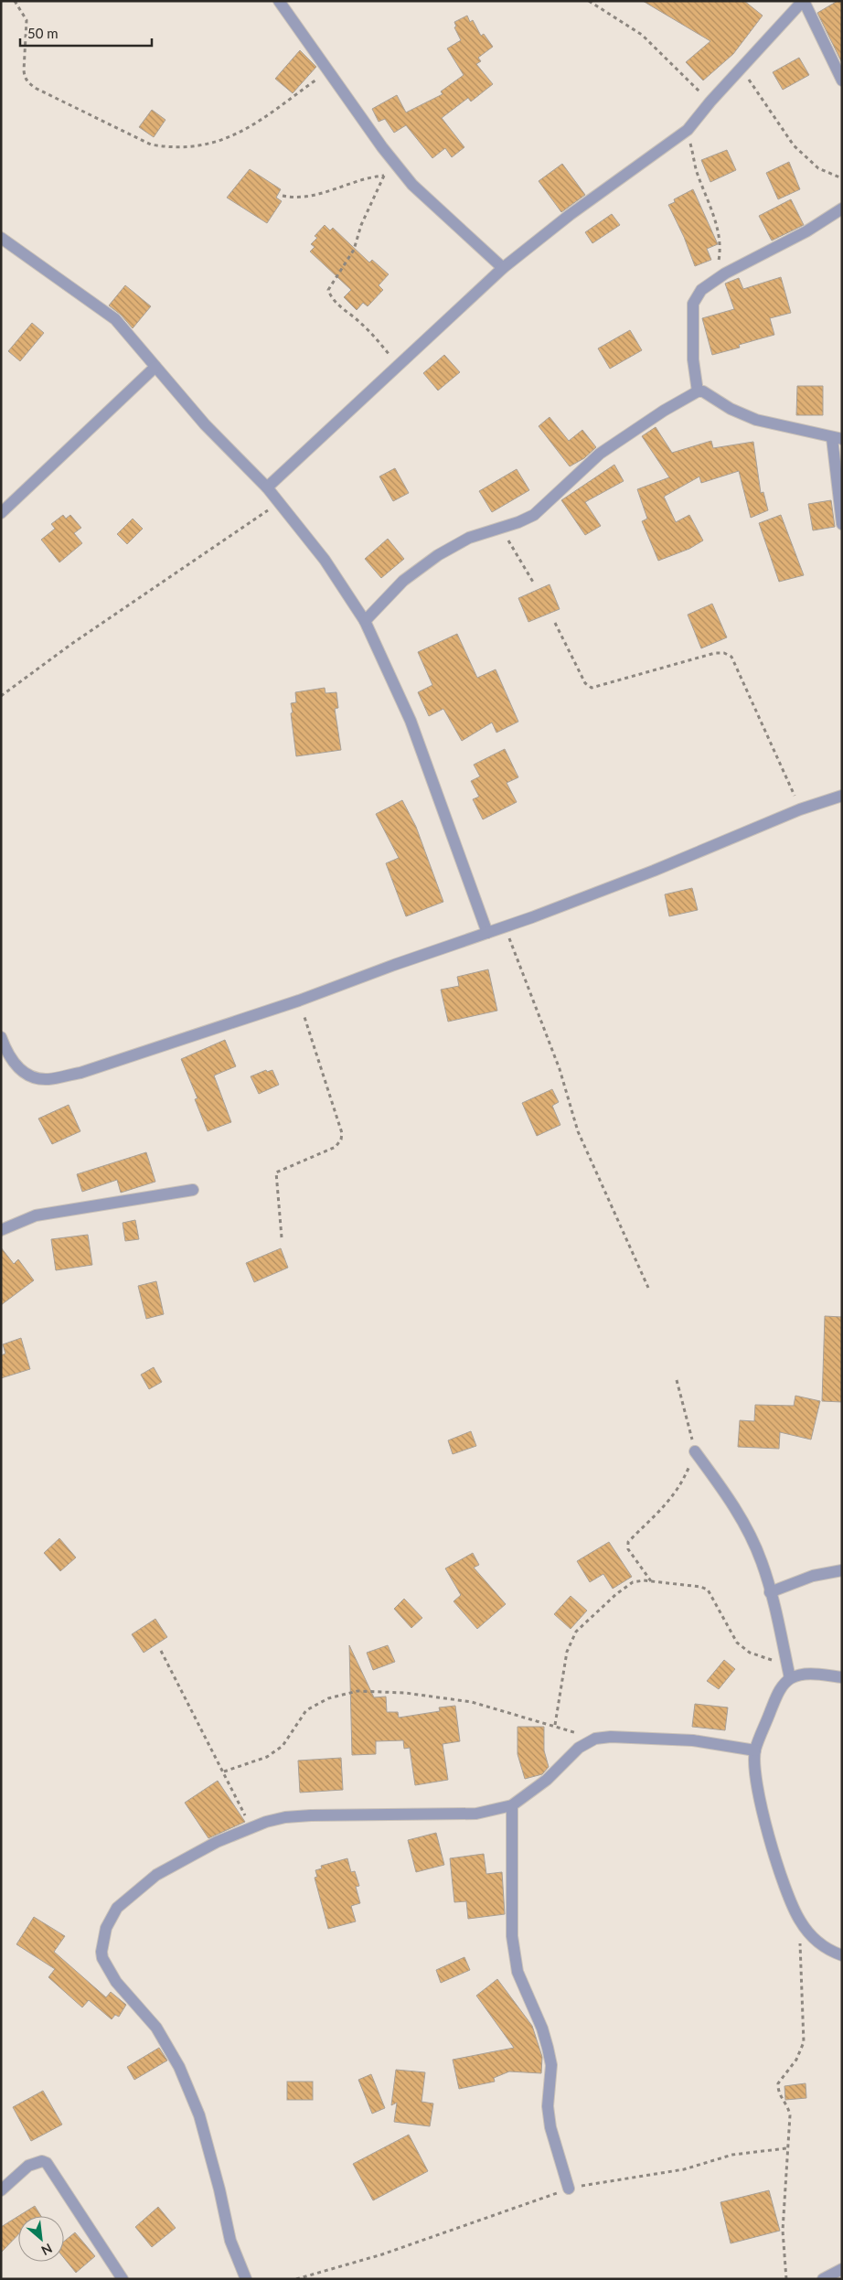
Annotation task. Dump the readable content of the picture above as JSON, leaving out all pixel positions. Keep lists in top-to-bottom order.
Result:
{
  "scale_bar": "50 m",
  "north": "bottom right"
}
